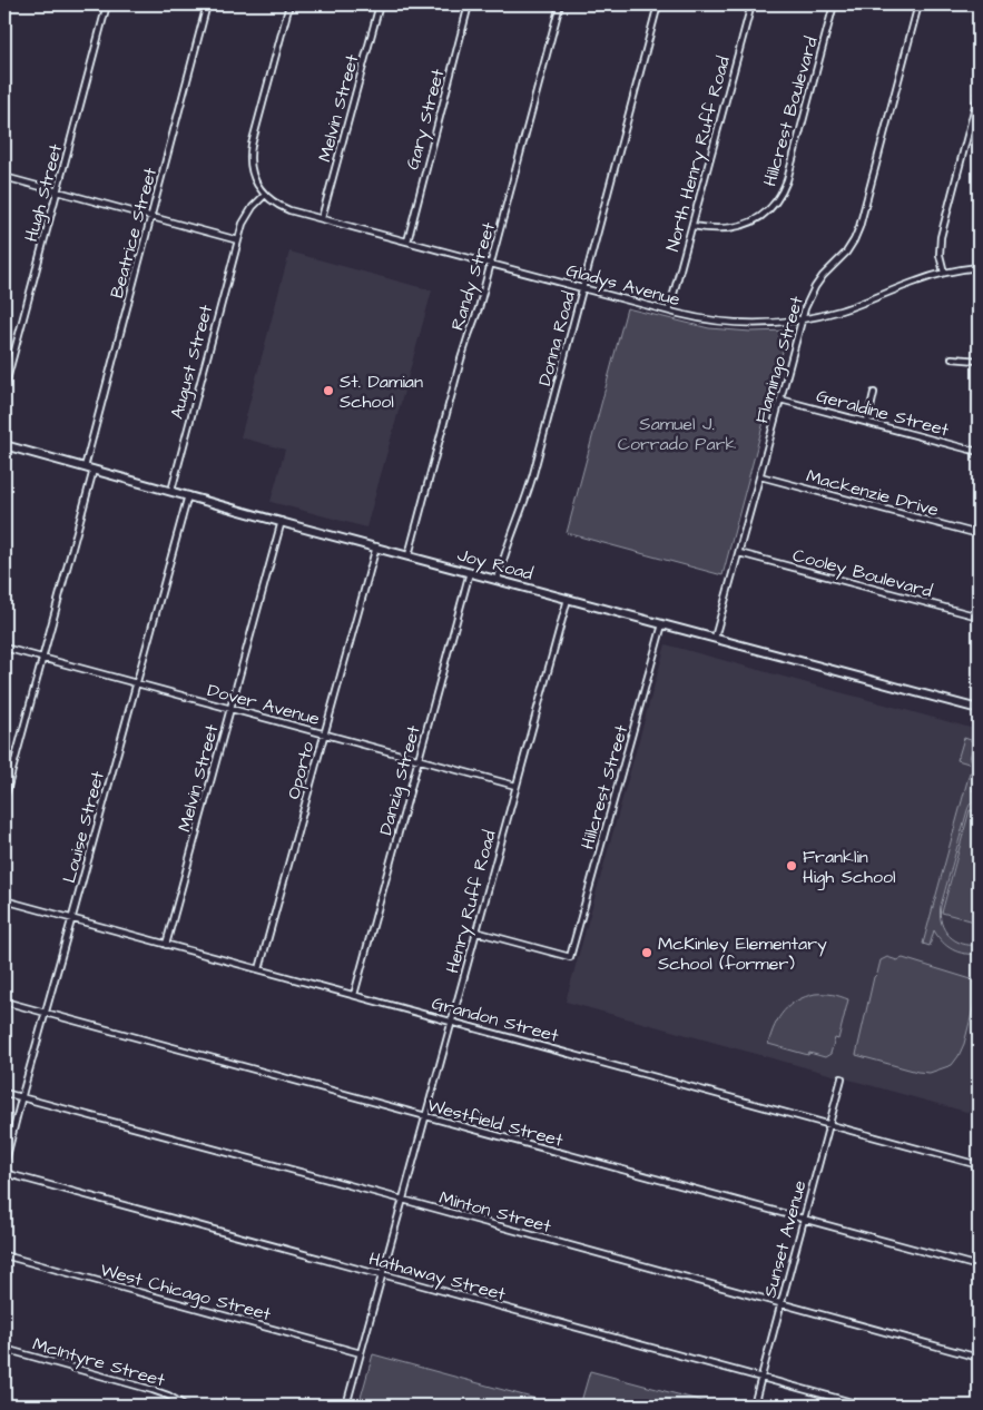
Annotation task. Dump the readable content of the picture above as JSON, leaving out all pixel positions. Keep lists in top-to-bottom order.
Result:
{
  "streets": {
    "street": [
      "Melvin Street",
      "Hillcrest Boulevard",
      "Gary Street",
      "North Henry Ruff Road",
      "Hugh Street",
      "Beatrice Street",
      "Randy Street",
      "Gladys Avenue",
      "Donna Road",
      "Flamingo Street",
      "August Street",
      "Geraldine Street",
      "Mackenzie Drive",
      "Joy Road",
      "Cooley Boulevard",
      "Dover Avenue",
      "Oporto",
      "Danzig Street",
      "Hillcrest Street",
      "Louise Street",
      "Henry Ruff Road",
      "Grandon Street",
      "Westfield Street",
      "Minton Street",
      "Sunset Avenue",
      "Hathaway Street",
      "West Chicago Street",
      "McIntyre Street"
    ]
  },
  "crossings": [
    ["Melvin Street", "Gladys Avenue"],
    ["Melvin Street", "Joy Road"],
    ["Melvin Street", "Dover Avenue"],
    ["Melvin Street", "Grandon Street"],
    ["Hillcrest Boulevard", "North Henry Ruff Road"],
    ["Gary Street", "Gladys Avenue"],
    ["North Henry Ruff Road", "Gladys Avenue"],
    ["Beatrice Street", "Joy Road"],
    ["Randy Street", "Gladys Avenue"],
    ["Randy Street", "Joy Road"],
    ["Gladys Avenue", "Donna Road"],
    ["Gladys Avenue", "Flamingo Street"],
    ["Donna Road", "Joy Road"],
    ["Flamingo Street", "Geraldine Street"],
    ["Flamingo Street", "Mackenzie Drive"],
    ["Flamingo Street", "Joy Road"],
    ["Flamingo Street", "Cooley Boulevard"],
    ["August Street", "Joy Road"],
    ["Joy Road", "Oporto"],
    ["Joy Road", "Danzig Street"],
    ["Joy Road", "Hillcrest Street"],
    ["Joy Road", "Louise Street"],
    ["Joy Road", "Henry Ruff Road"],
    ["Dover Avenue", "Oporto"],
    ["Dover Avenue", "Danzig Street"],
    ["Dover Avenue", "Louise Street"],
    ["Dover Avenue", "Henry Ruff Road"],
    ["Oporto", "Grandon Street"],
    ["Danzig Street", "Grandon Street"],
    ["Hillcrest Street", "Henry Ruff Road"],
    ["Louise Street", "Grandon Street"],
    ["Louise Street", "Westfield Street"],
    ["Louise Street", "Minton Street"],
    ["Henry Ruff Road", "Grandon Street"],
    ["Henry Ruff Road", "Westfield Street"],
    ["Henry Ruff Road", "Minton Street"],
    ["Henry Ruff Road", "Hathaway Street"],
    ["Henry Ruff Road", "West Chicago Street"],
    ["Grandon Street", "Sunset Avenue"],
    ["Westfield Street", "Sunset Avenue"],
    ["Minton Street", "Sunset Avenue"],
    ["Sunset Avenue", "Hathaway Street"]
  ],
  "parks": ["Samuel J. Corrado Park"],
  "places": ["St. Damian School", "Franklin High School", "McKinley Elementary School (former)"]
}
